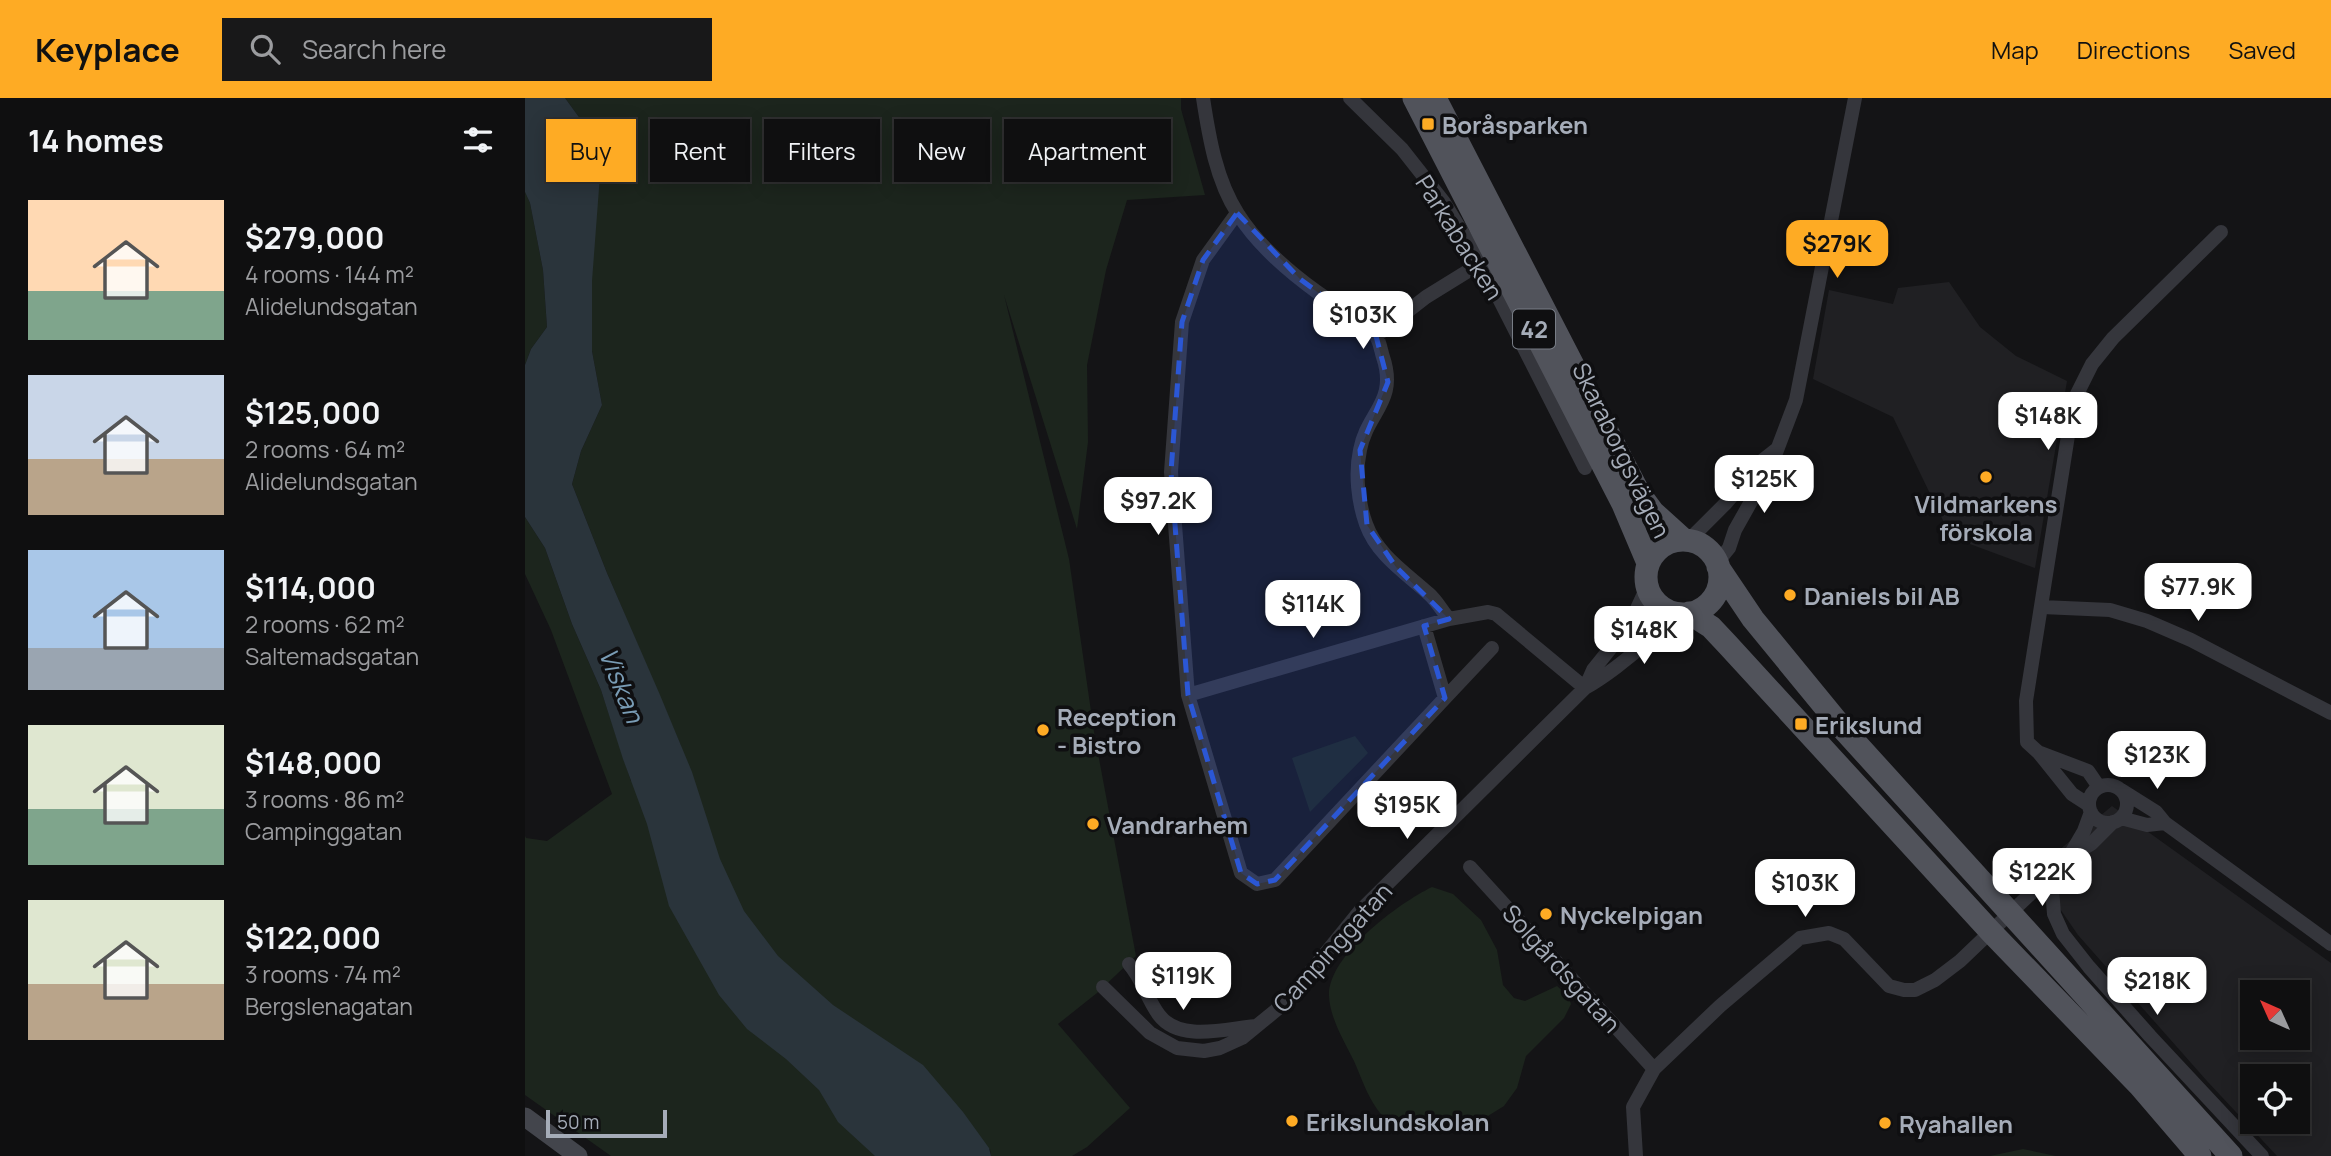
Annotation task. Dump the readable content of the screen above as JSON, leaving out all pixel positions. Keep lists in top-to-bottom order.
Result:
{
  "streets": {
    "main road": ["42", "Skaraborgsvägen"],
    "street": ["Parkabacken", "Campinggatan", "Solgårdsgatan"]
  },
  "crossings": [
    ["42", "Skaraborgsvägen"],
    ["42", "Campinggatan"],
    ["Skaraborgsvägen", "Campinggatan"]
  ],
  "water": ["Viskan"],
  "places": {
    "transit": ["Boråsparken", "Erikslund"],
    "other": [
      "Vildmarkens förskola",
      "Daniels bil AB",
      "Reception - Bistro",
      "Vandrarhem",
      "Nyckelpigan",
      "Erikslundskolan",
      "Ryahallen"
    ]
  },
  "scale_bar": "50 m",
  "north": "top left",
  "page": {
    "header": "Keyplace",
    "search": "Search here",
    "nav": ["Map", "Directions", "Saved"],
    "heading": "14 homes",
    "chip": [
      "Buy",
      "Rent",
      "Filters",
      "New",
      "Apartment"
    ],
    "list": [
      {
        "name": "$279,000",
        "note": "4 rooms · 144 m² · Alidelundsgatan"
      },
      {
        "name": "$125,000",
        "note": "2 rooms · 64 m² · Alidelundsgatan"
      },
      {
        "name": "$114,000",
        "note": "2 rooms · 62 m² · Saltemadsgatan"
      },
      {
        "name": "$148,000",
        "note": "3 rooms · 86 m² · Campinggatan"
      },
      {
        "name": "$122,000",
        "note": "3 rooms · 74 m² · Bergslenagatan"
      }
    ],
    "price": [
      "$279K",
      "$103K",
      "$148K",
      "$125K",
      "$97.2K",
      "$77.9K",
      "$114K",
      "$148K",
      "$123K",
      "$195K",
      "$122K",
      "$103K",
      "$119K",
      "$218K"
    ],
    "scale": "50 m"
  }
}
